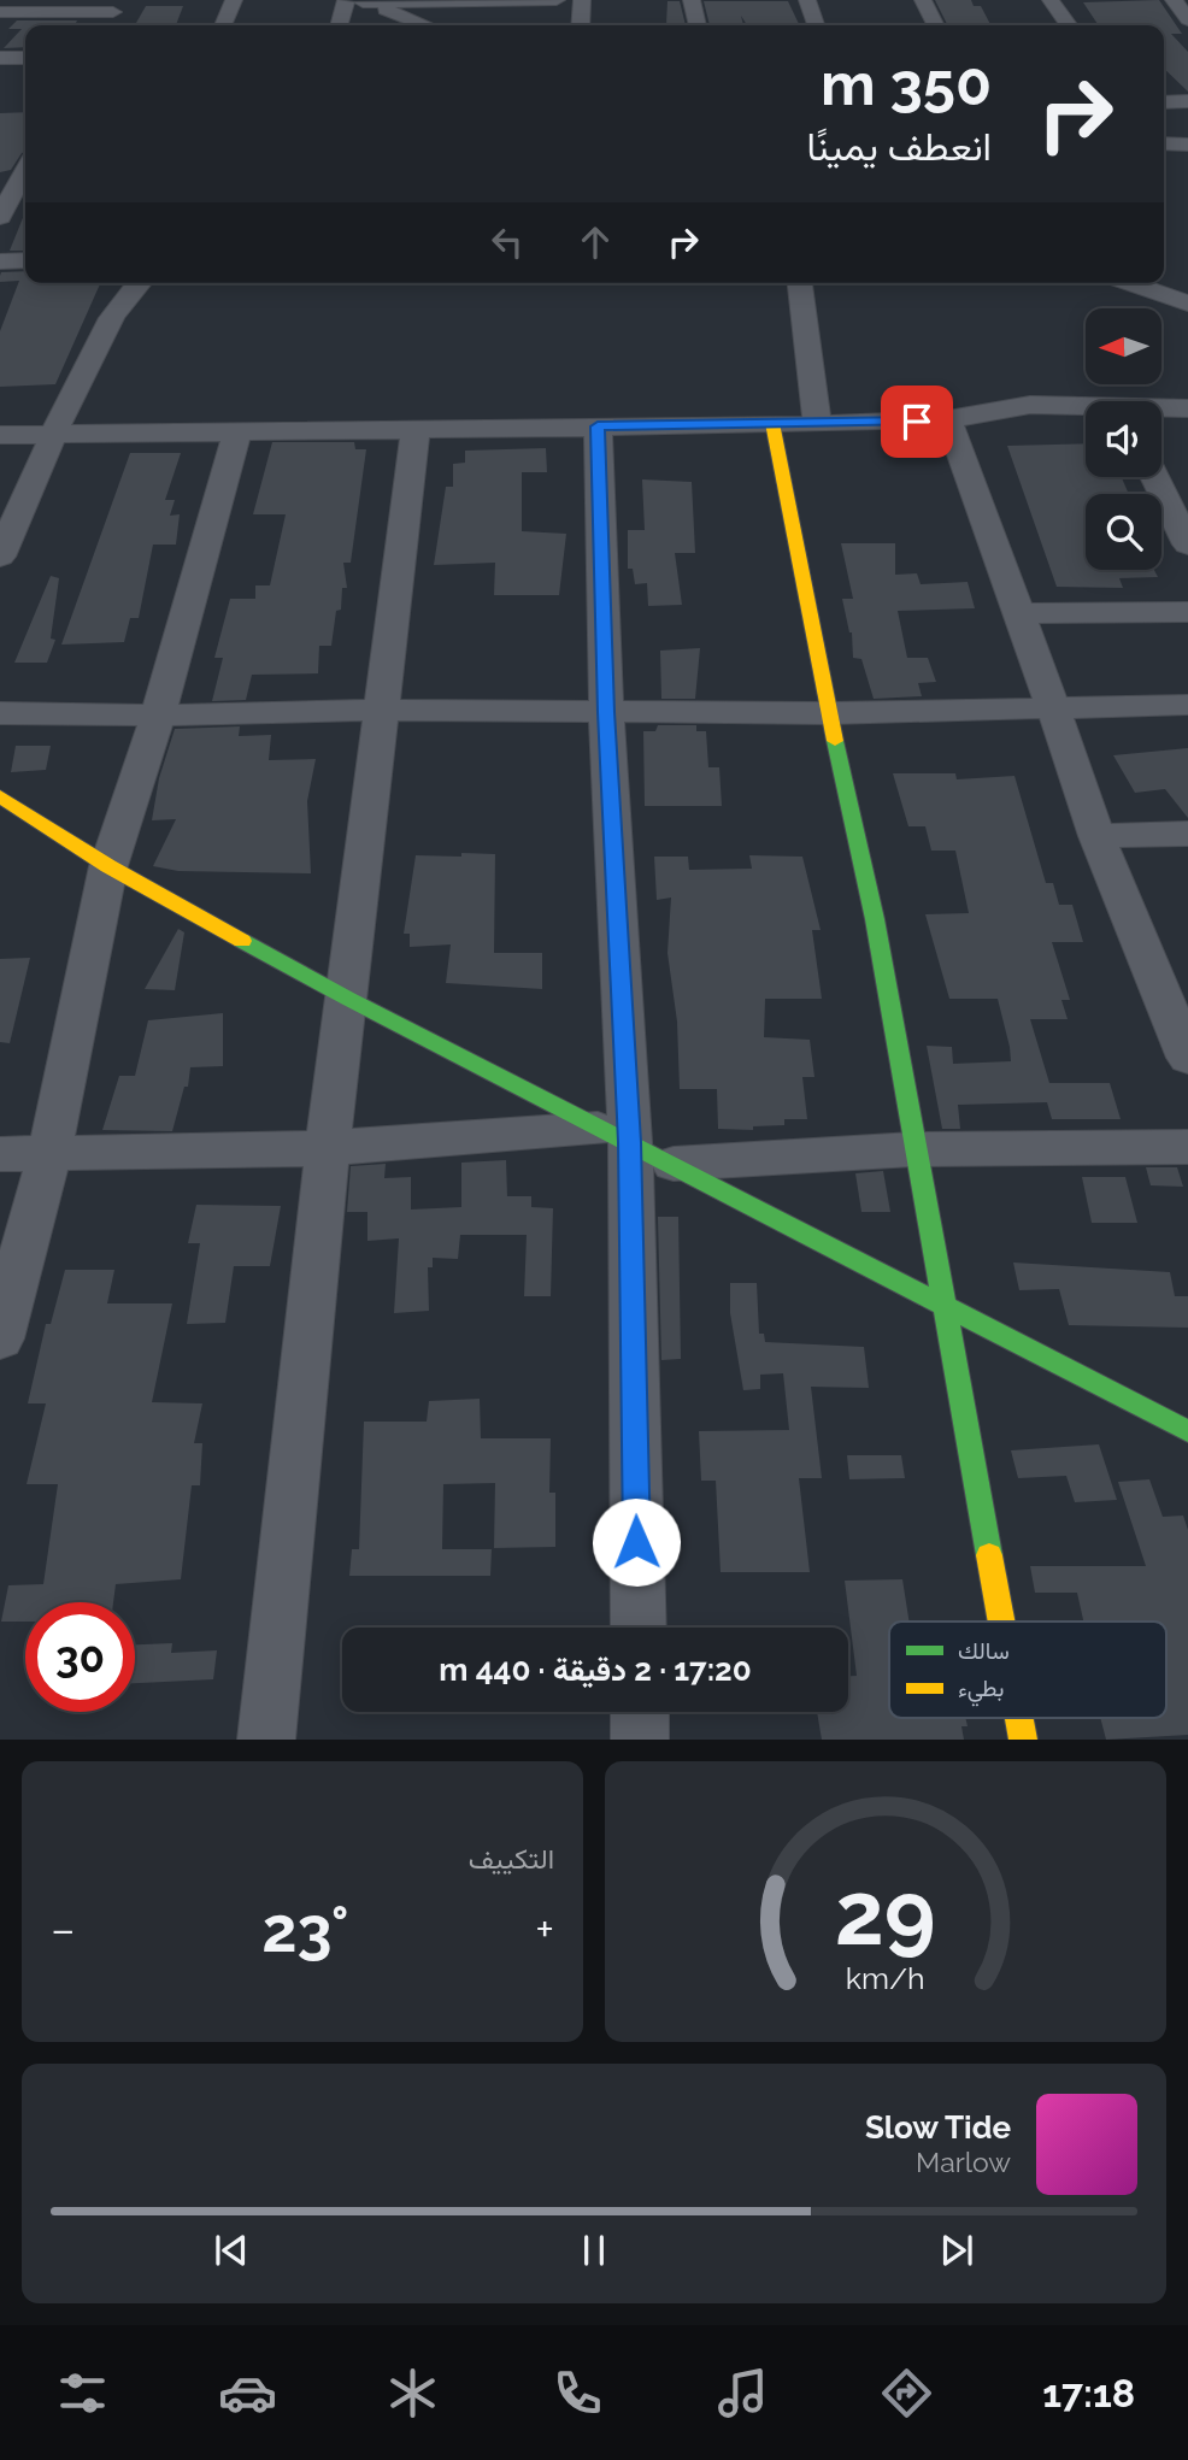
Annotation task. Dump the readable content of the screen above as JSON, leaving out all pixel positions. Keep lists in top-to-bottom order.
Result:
{
  "legend": ["سالك", "بطيء"],
  "north": "left",
  "page": {
    "turn": ["350 m", "انعطف يمينًا"],
    "limit": "30",
    "trip": "17:20 · 2 دقيقة · 440 m",
    "tile": "التكييف",
    "heat": ["−", "23°", "+"],
    "song": ["Slow Tide", "Marlow"],
    "tabs": "17:18",
    "gauge": ["29", "km/h"]
  }
}
